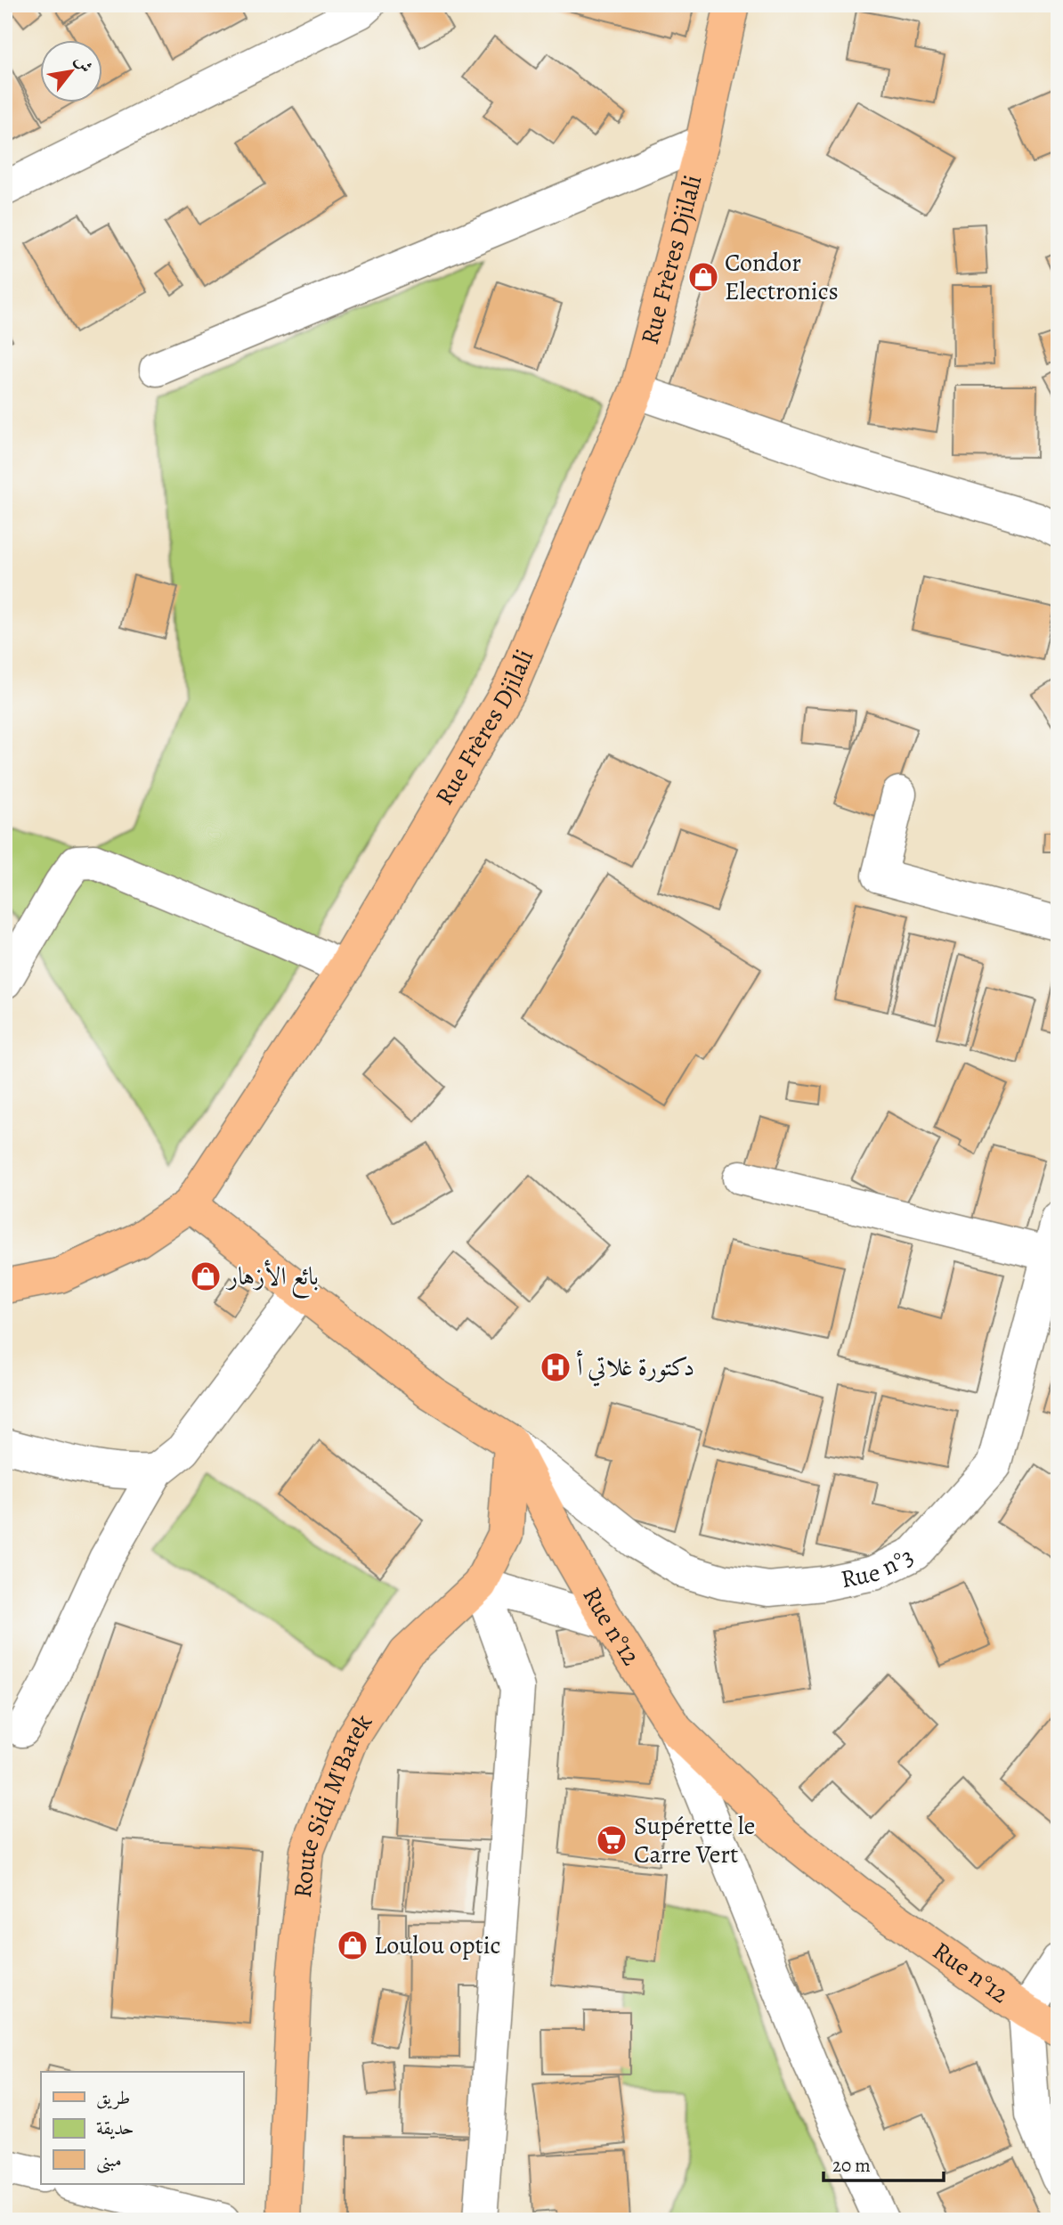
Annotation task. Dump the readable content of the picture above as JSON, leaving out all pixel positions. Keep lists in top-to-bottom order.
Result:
{
  "streets": {
    "main road": ["Rue Frères Djilali", "Rue n°12", "Route Sidi M'Barek"],
    "street": ["Rue n°3"]
  },
  "crossings": [
    ["Rue n°3", "Rue n°12"],
    ["Rue n°3", "Route Sidi M'Barek"],
    ["Rue n°12", "Route Sidi M'Barek"]
  ],
  "places": {
    "shop": ["Condor Electronics", "بائع الأزهار", "Loulou optic"],
    "hospital": ["دكتورة غلاتي أ"],
    "supermarket": ["Supérette le Carre Vert"]
  },
  "legend": ["طريق", "حديقة", "مبنى"],
  "scale_bar": "20 m",
  "north": "top right"
}
